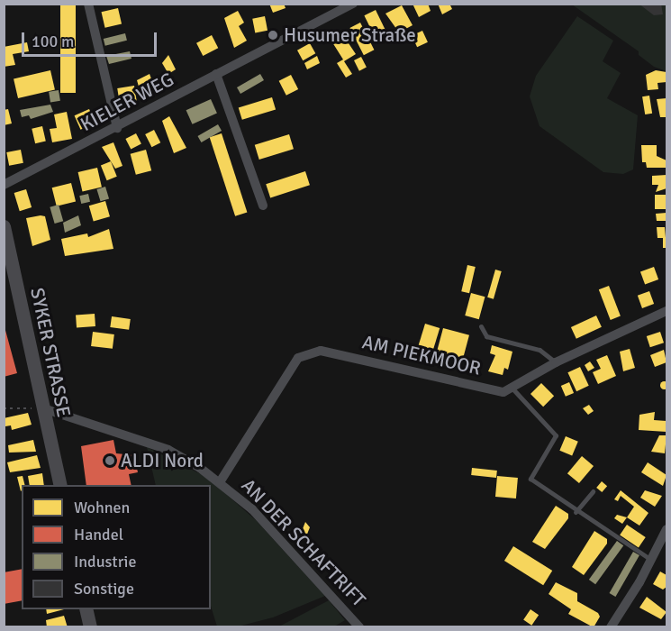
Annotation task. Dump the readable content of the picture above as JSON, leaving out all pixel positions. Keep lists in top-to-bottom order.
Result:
{
  "streets": {
    "main road": ["SYKER STRASSE"],
    "street": ["KIELER WEG", "AM PIEKMOOR", "AN DER SCHAFTRIFT"]
  },
  "crossings": [
    ["SYKER STRASSE", "AN DER SCHAFTRIFT"],
    ["AM PIEKMOOR", "AN DER SCHAFTRIFT"]
  ],
  "places": ["Husumer Straße", "ALDI Nord"],
  "legend": [
    "Wohnen",
    "Handel",
    "Industrie",
    "Sonstige"
  ],
  "scale_bar": "100 m"
}
